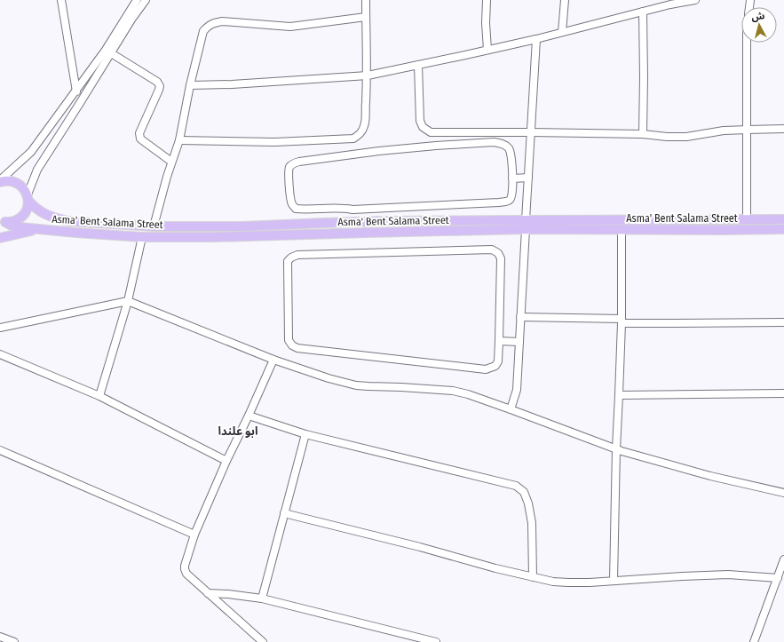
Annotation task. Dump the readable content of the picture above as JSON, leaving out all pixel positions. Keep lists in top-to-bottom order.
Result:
{
  "streets": {
    "main road": ["Asma' Bent Salama Street"]
  },
  "districts": ["ابو علندا"],
  "north": "top"
}
